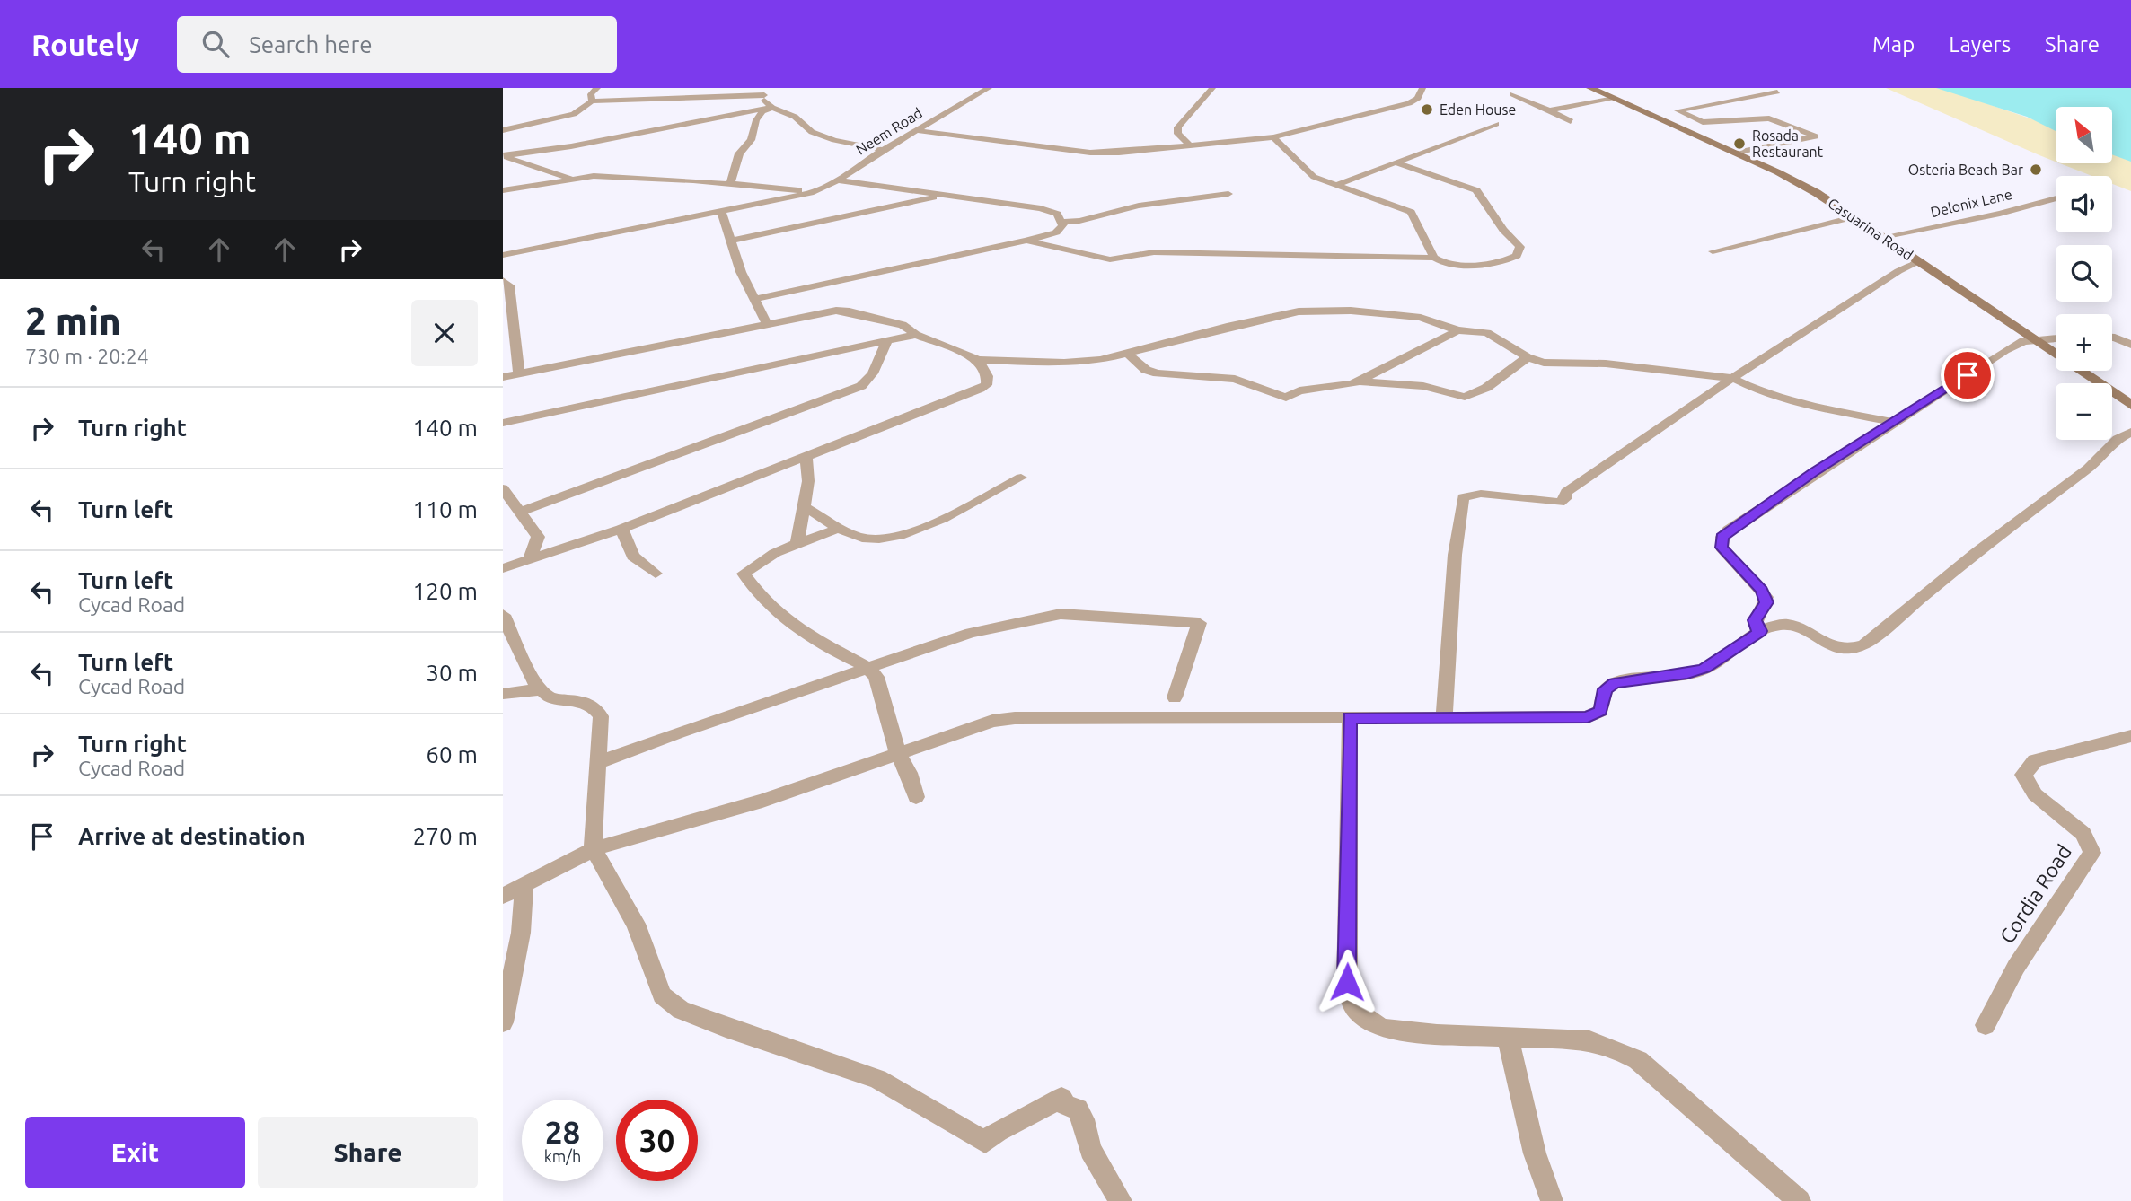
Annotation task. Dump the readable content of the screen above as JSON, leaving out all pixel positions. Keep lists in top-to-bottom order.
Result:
{
  "streets": {
    "street": [
      "Neem Road",
      "Delonix Lane",
      "Casuarina Road",
      "Cordia Road"
    ]
  },
  "crossings": [
    ["Delonix Lane", "Casuarina Road"]
  ],
  "places": ["Eden House", "Rosada Restaurant", "Osteria Beach Bar"],
  "north": "top left",
  "page": {
    "header": "Routely",
    "search": "Search here",
    "nav": ["Map", "Layers", "Share"],
    "turn": ["140 m", "Turn right"],
    "map_buttons": ["+", "−"],
    "heading": ["2 min", "730 m · 20:24"],
    "list": [
      {
        "name": "Turn right",
        "value": "140 m"
      },
      {
        "name": "Turn left",
        "value": "110 m"
      },
      {
        "name": "Turn left",
        "note": "Cycad Road",
        "value": "120 m"
      },
      {
        "name": "Turn left",
        "note": "Cycad Road",
        "value": "30 m"
      },
      {
        "name": "Turn right",
        "note": "Cycad Road",
        "value": "60 m"
      },
      {
        "name": "Arrive at destination",
        "value": "270 m"
      }
    ],
    "speed": "28 km/h",
    "limit": "30",
    "buttons": ["Exit", "Share"]
  }
}
